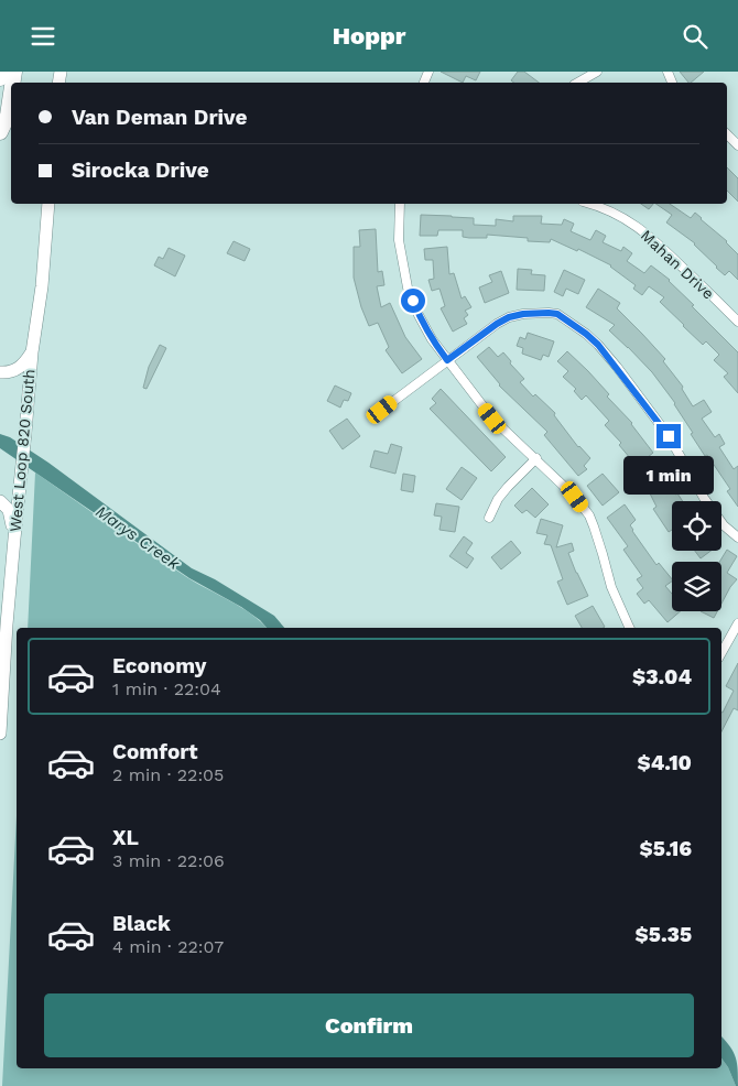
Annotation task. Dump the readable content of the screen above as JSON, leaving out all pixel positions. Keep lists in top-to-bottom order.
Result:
{
  "streets": {
    "main road": ["West Loop 820 South"],
    "street": ["Mahan Drive"]
  },
  "water": ["Marys Creek"],
  "page": {
    "header": "Hoppr",
    "banner": ["Van Deman Drive", "Sirocka Drive"],
    "bubble": "1 min",
    "list": [
      {
        "name": "Economy",
        "note": "1 min · 22:04",
        "value": "$3.04"
      },
      {
        "name": "Comfort",
        "note": "2 min · 22:05",
        "value": "$4.10"
      },
      {
        "name": "XL",
        "note": "3 min · 22:06",
        "value": "$5.16"
      },
      {
        "name": "Black",
        "note": "4 min · 22:07",
        "value": "$5.35"
      }
    ],
    "buttons": "Confirm"
  }
}
